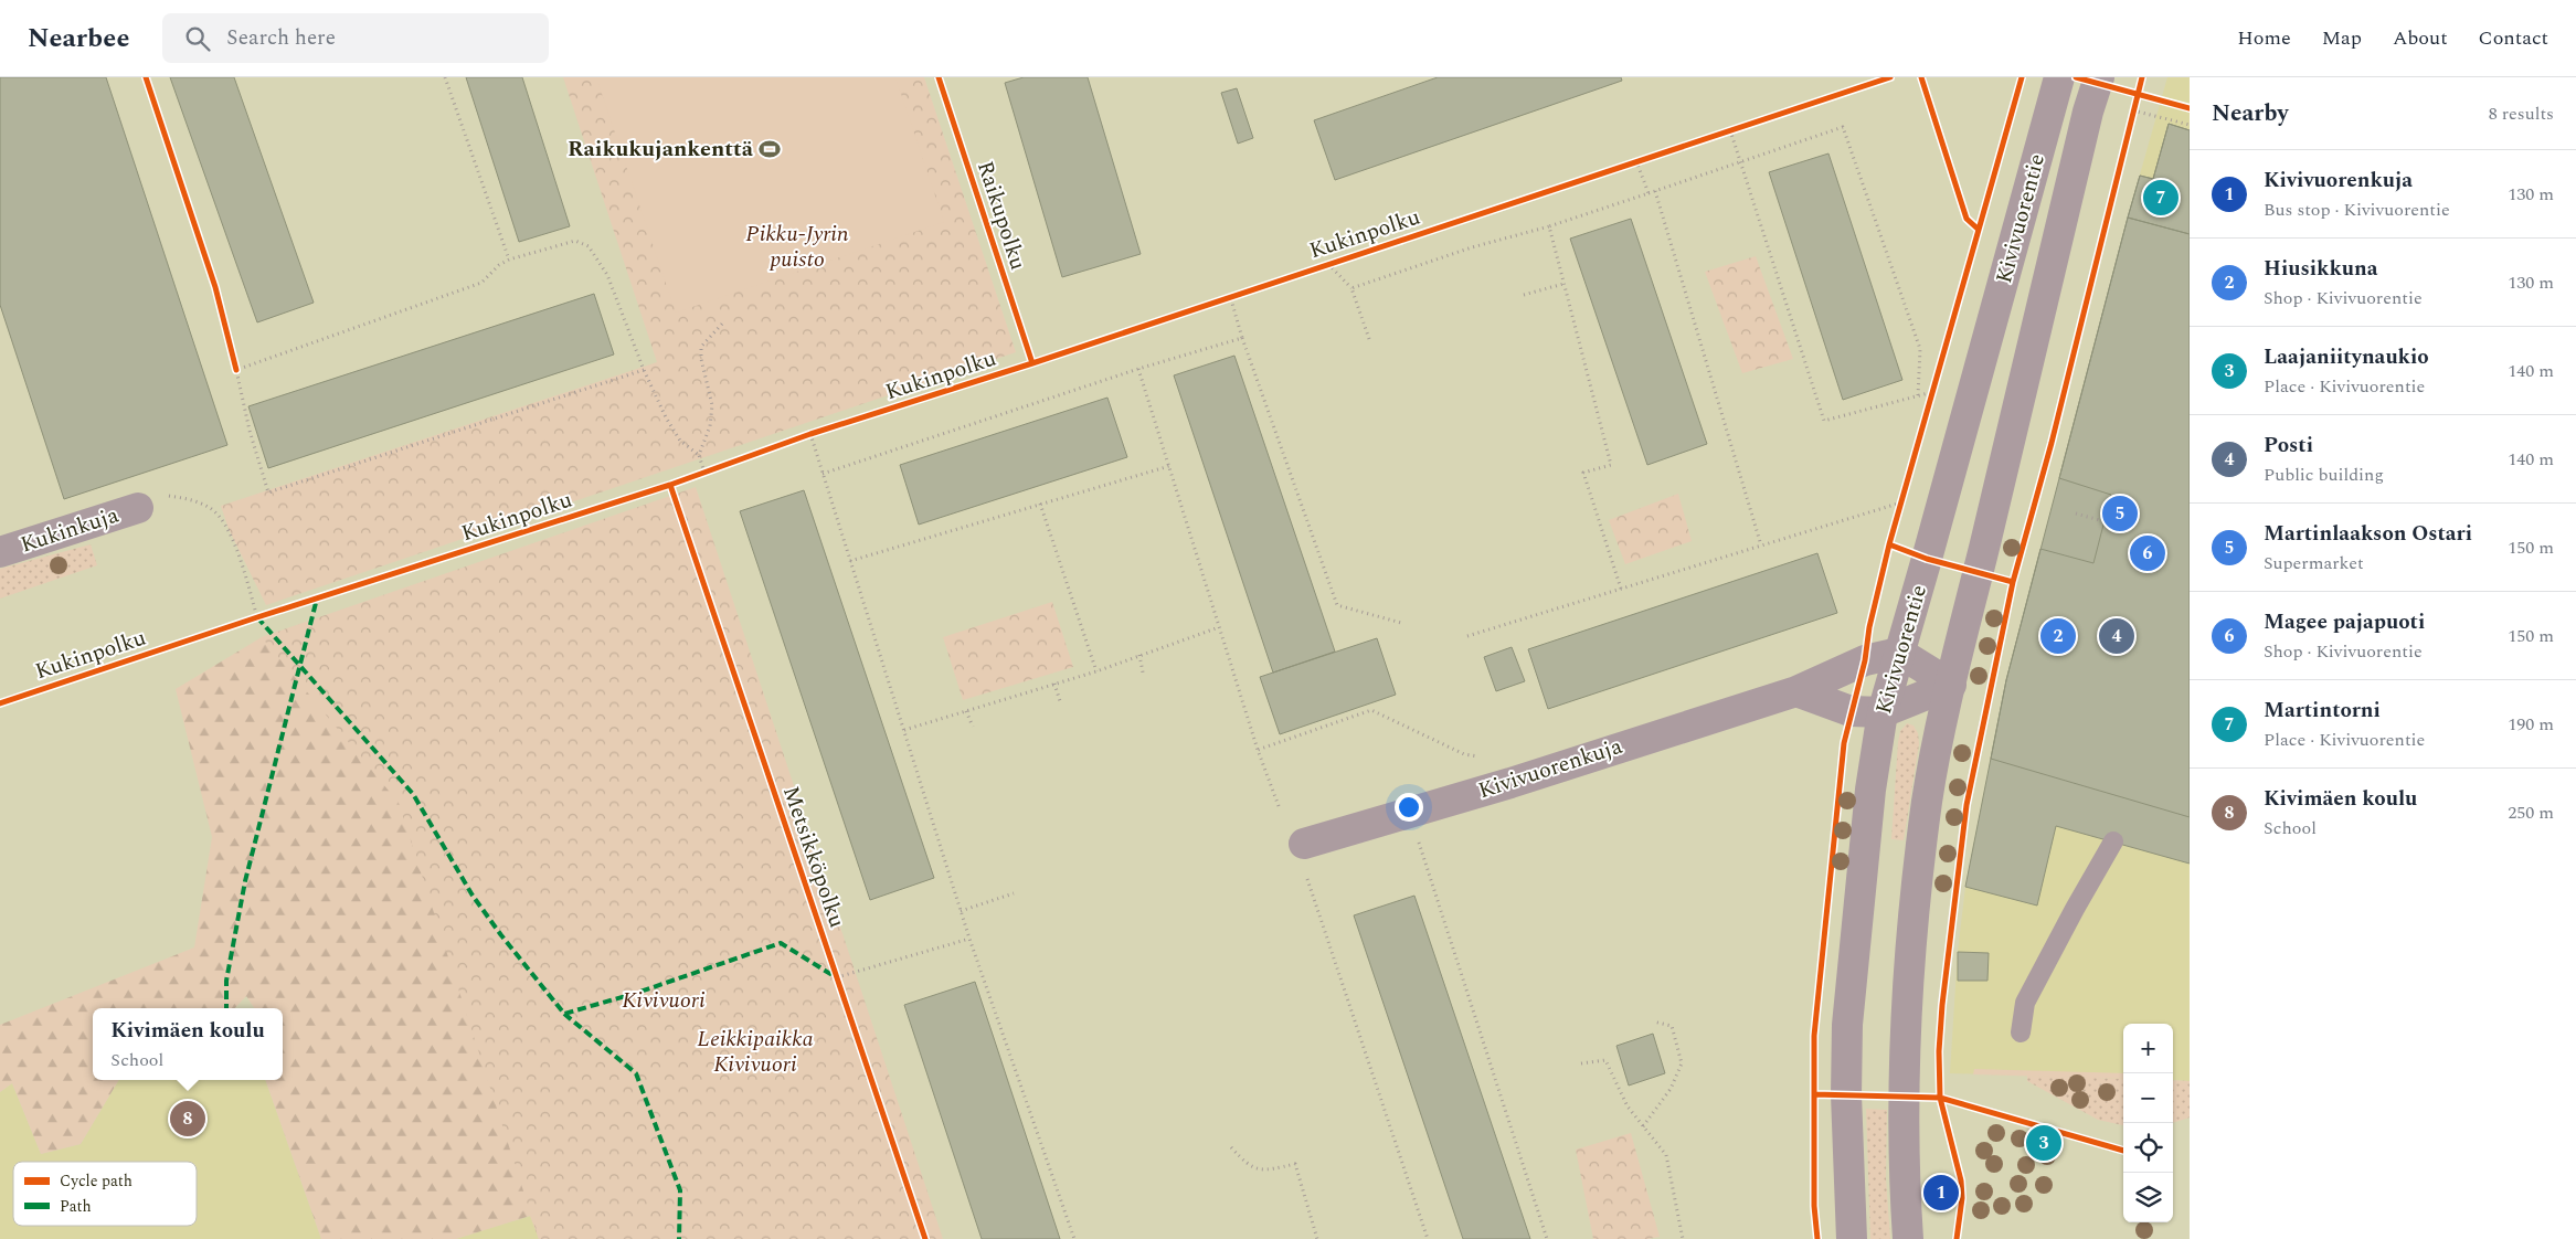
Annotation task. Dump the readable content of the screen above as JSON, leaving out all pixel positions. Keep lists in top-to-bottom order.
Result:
{
  "streets": {
    "street": ["Kivivuorentie", "Kukinkuja", "Kivivuorenkuja"],
    "cycle path": ["Raikupolku", "Kukinpolku", "Metsikköpolku"]
  },
  "crossings": [
    ["Kivivuorentie", "Kivivuorenkuja"]
  ],
  "parks": ["Pikku-Jyrin puisto", "Kivivuori", "Leikkipaikka Kivivuori"],
  "places": {
    "sports": ["Raikukujankenttä"]
  },
  "legend": ["Cycle path", "Path"],
  "page": {
    "header": "Nearbee",
    "search": "Search here",
    "nav": [
      "Home",
      "Map",
      "About",
      "Contact"
    ],
    "heading": ["Nearby", "8 results"],
    "list": [
      {
        "mark": "1",
        "name": "Kivivuorenkuja",
        "note": "Bus stop · Kivivuorentie",
        "value": "130 m"
      },
      {
        "mark": "2",
        "name": "Hiusikkuna",
        "note": "Shop · Kivivuorentie",
        "value": "130 m"
      },
      {
        "mark": "3",
        "name": "Laajaniitynaukio",
        "note": "Place · Kivivuorentie",
        "value": "140 m"
      },
      {
        "mark": "4",
        "name": "Posti",
        "note": "Public building",
        "value": "140 m"
      },
      {
        "mark": "5",
        "name": "Martinlaakson Ostari",
        "note": "Supermarket",
        "value": "150 m"
      },
      {
        "mark": "6",
        "name": "Magee pajapuoti",
        "note": "Shop · Kivivuorentie",
        "value": "150 m"
      },
      {
        "mark": "7",
        "name": "Martintorni",
        "note": "Place · Kivivuorentie",
        "value": "190 m"
      },
      {
        "mark": "8",
        "name": "Kivimäen koulu",
        "note": "School",
        "value": "250 m"
      }
    ],
    "pins": [
      "7",
      "5",
      "6",
      "2",
      "4",
      "8",
      "3",
      "1"
    ],
    "popup": ["Kivimäen koulu", "School"],
    "map_buttons": ["+", "−"]
  }
}
